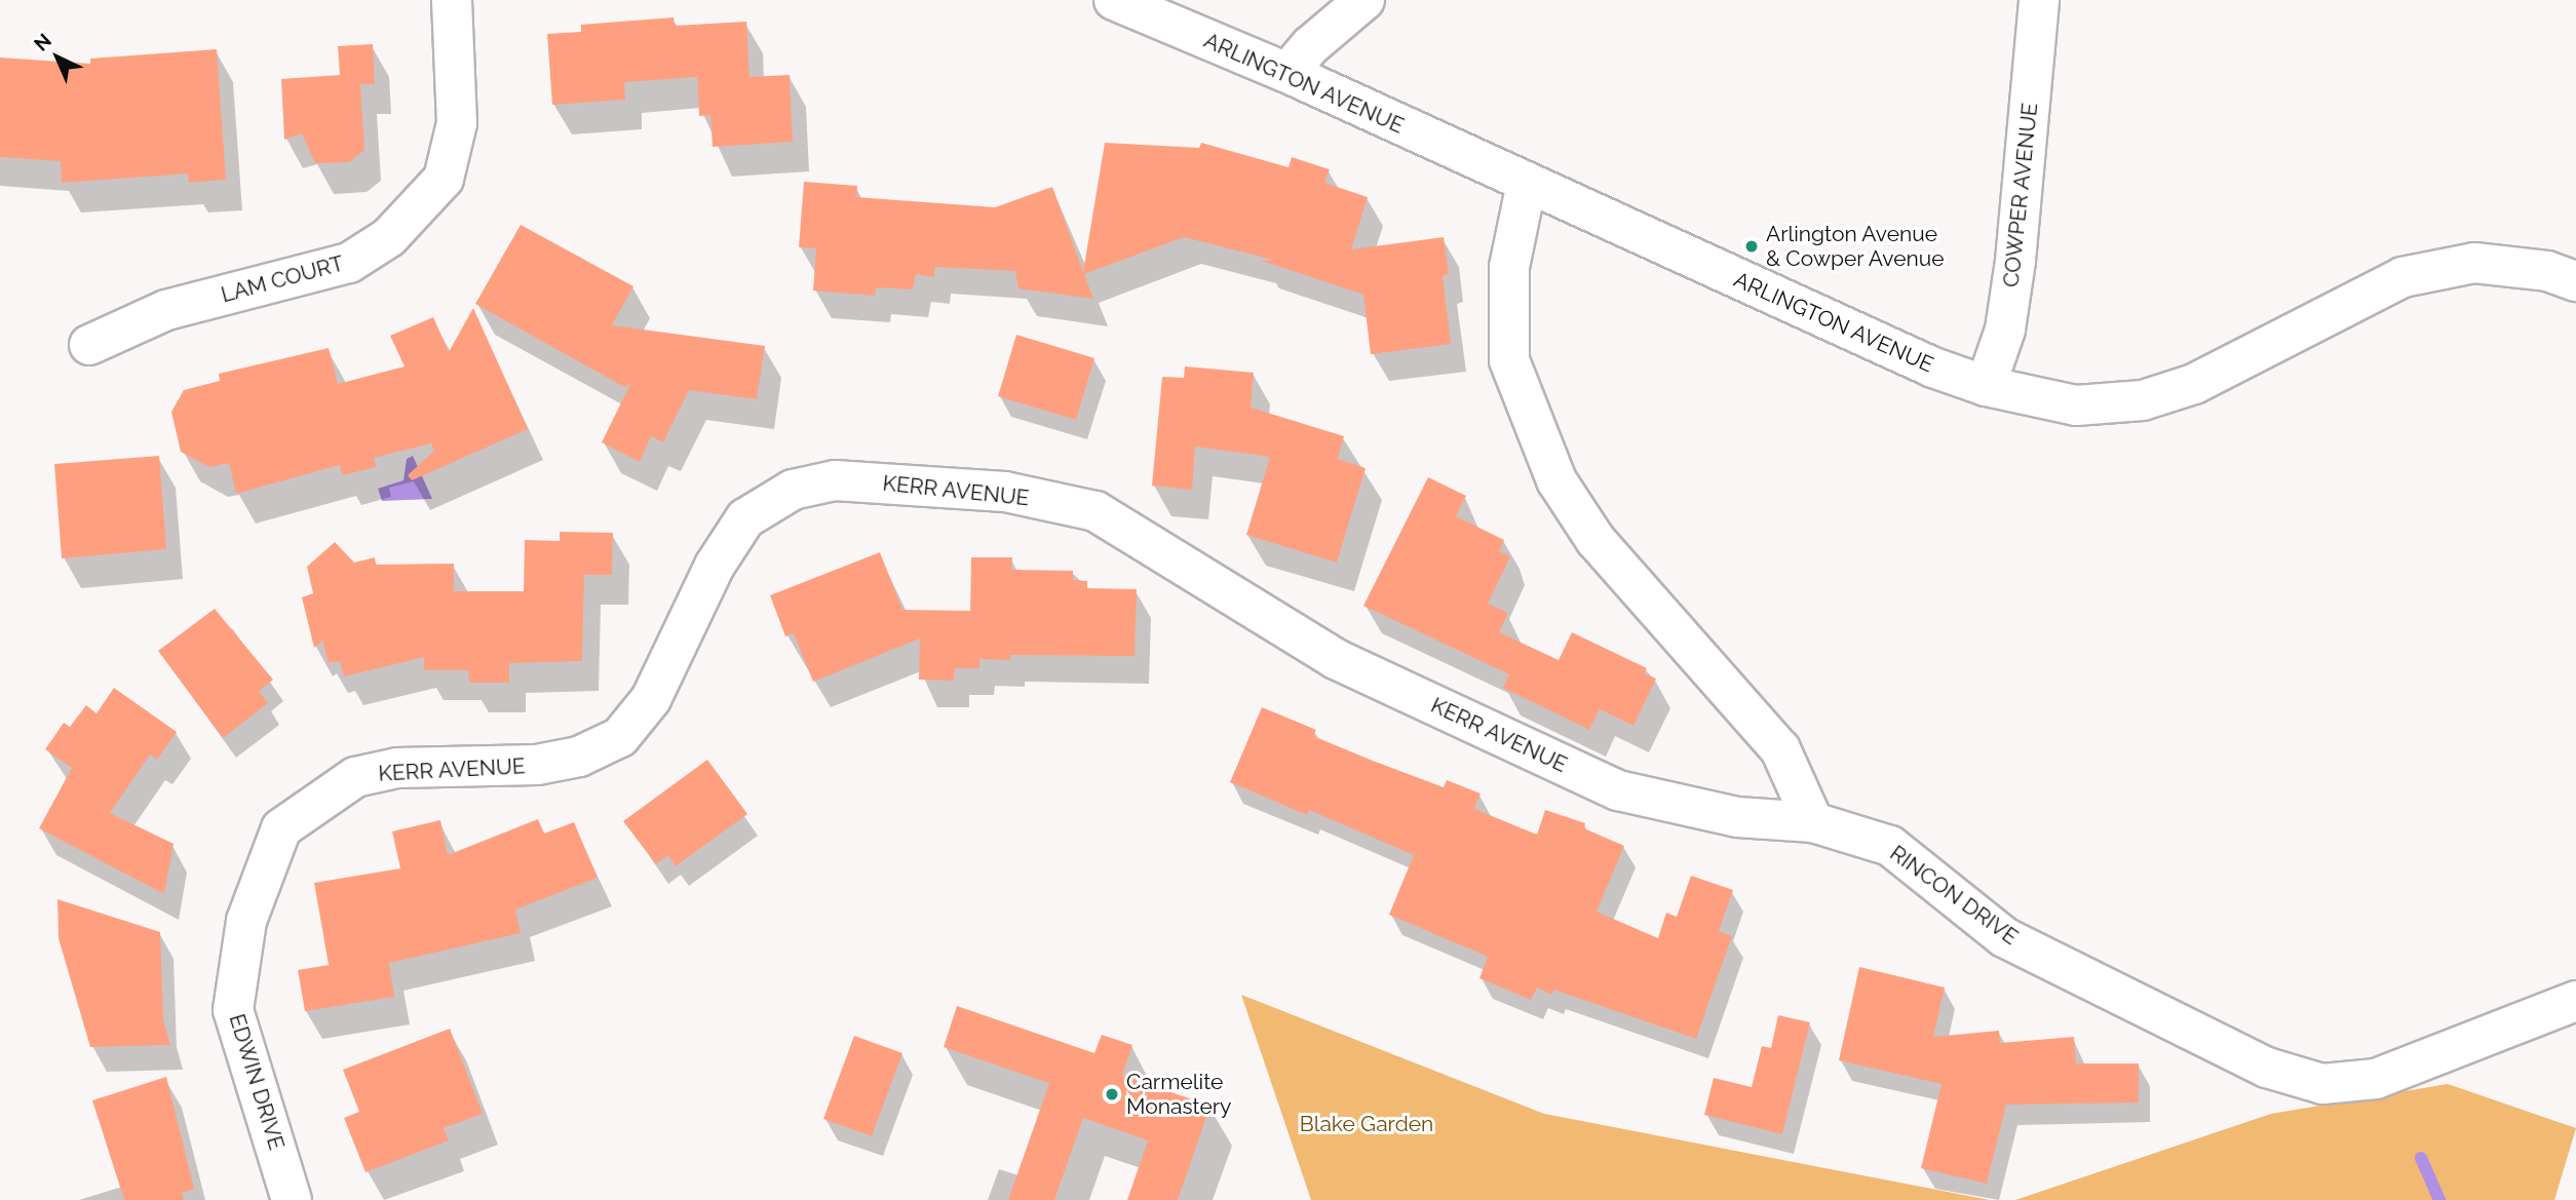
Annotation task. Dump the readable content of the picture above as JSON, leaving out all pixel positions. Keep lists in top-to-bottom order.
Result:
{
  "streets": {
    "street": [
      "ARLINGTON AVENUE",
      "COWPER AVENUE",
      "LAM COURT",
      "KERR AVENUE",
      "RINCON DRIVE",
      "EDWIN DRIVE"
    ]
  },
  "crossings": [
    ["ARLINGTON AVENUE", "COWPER AVENUE"],
    ["KERR AVENUE", "RINCON DRIVE"],
    ["KERR AVENUE", "EDWIN DRIVE"]
  ],
  "parks": ["Blake Garden"],
  "places": ["Arlington Avenue & Cowper Avenue", "Carmelite Monastery"],
  "north": "top left"
}
